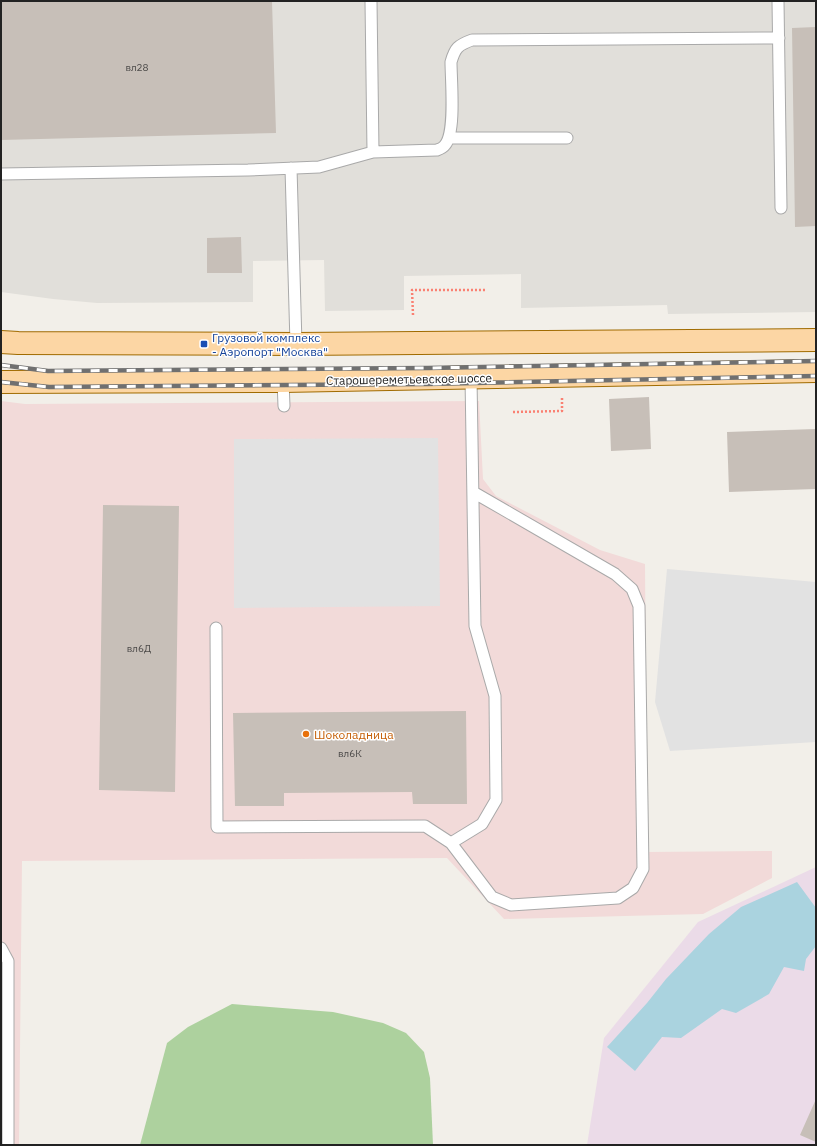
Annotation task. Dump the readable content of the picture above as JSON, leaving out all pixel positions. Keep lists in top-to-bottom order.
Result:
{
  "streets": {
    "main road": ["Старошереметьевское шоссе"]
  },
  "places": {
    "transit": ["Грузовой комплекс - Аэропорт \"Москва\""],
    "other": ["Шоколадница"]
  },
  "house_numbers": ["вл28", "вл6Д", "вл6К"]
}
